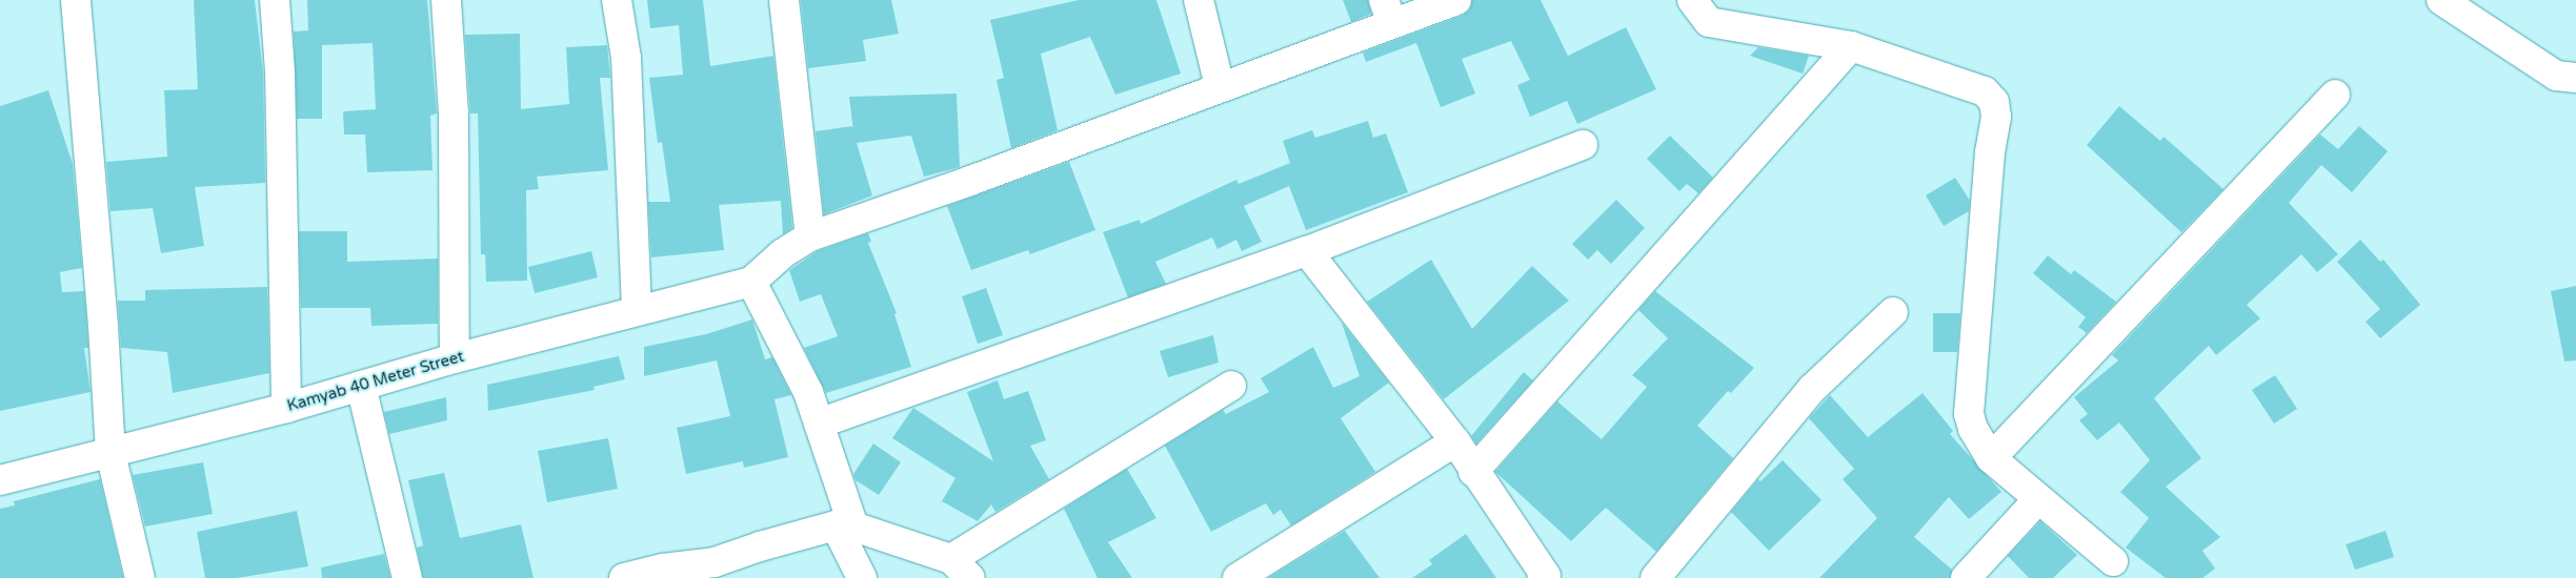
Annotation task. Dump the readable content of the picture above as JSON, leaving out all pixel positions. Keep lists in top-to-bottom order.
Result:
{
  "streets": {
    "street": ["Kamyab 40 Meter Street"]
  }
}
